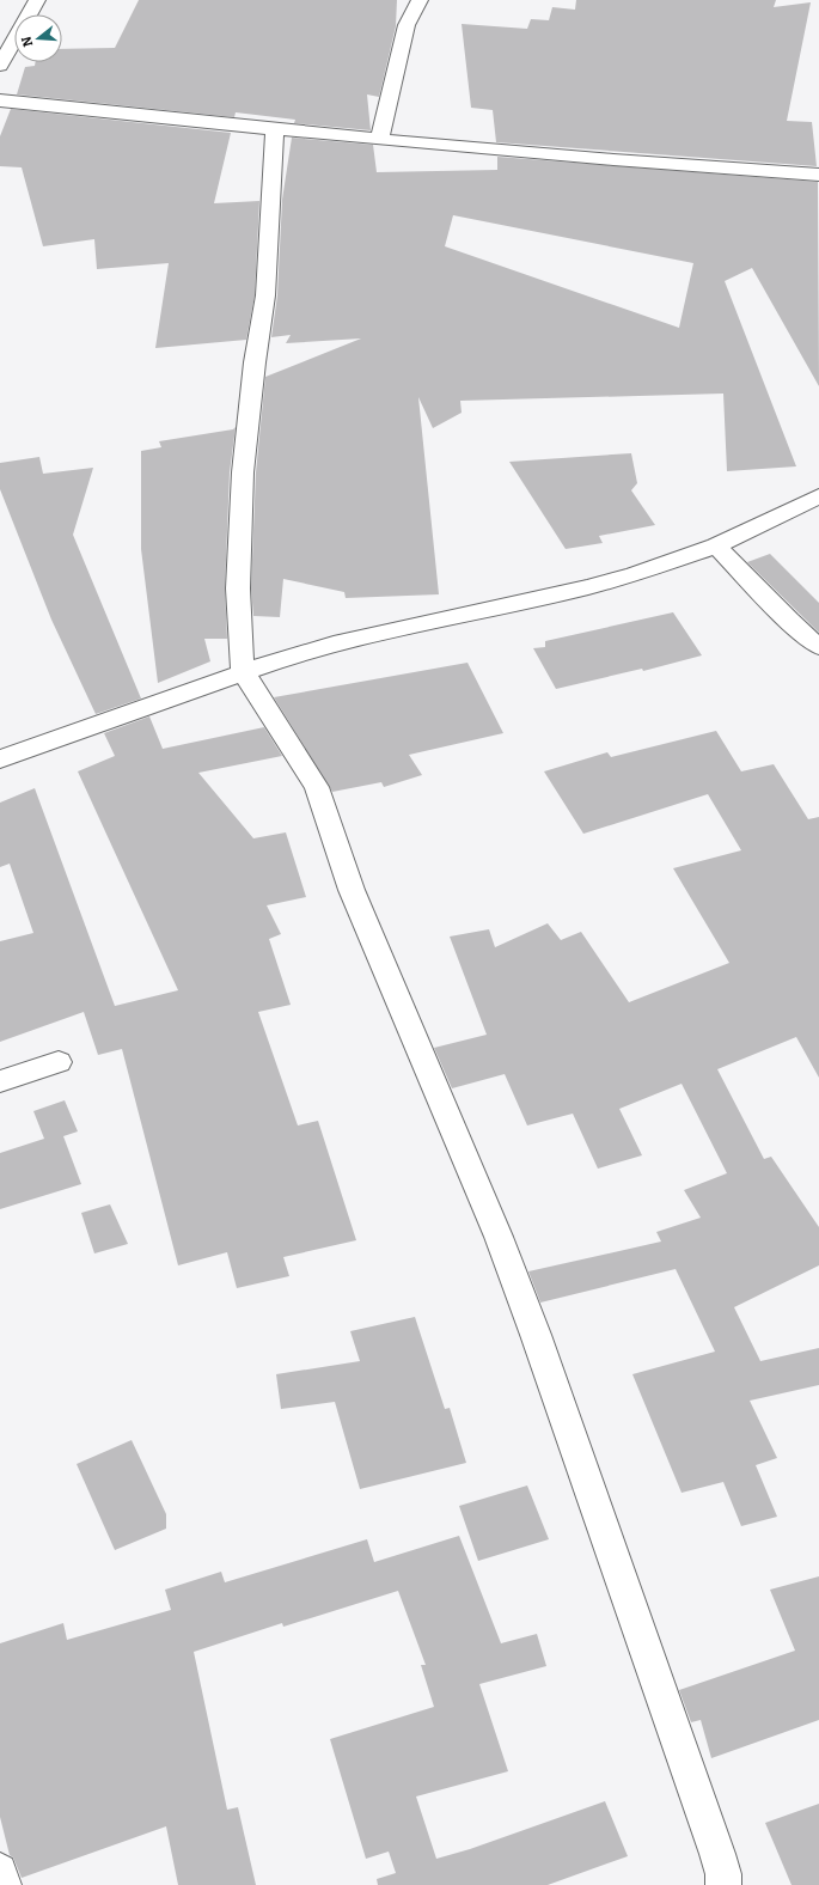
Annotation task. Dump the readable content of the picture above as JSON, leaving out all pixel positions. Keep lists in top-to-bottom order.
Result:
{
  "north": "left"
}
